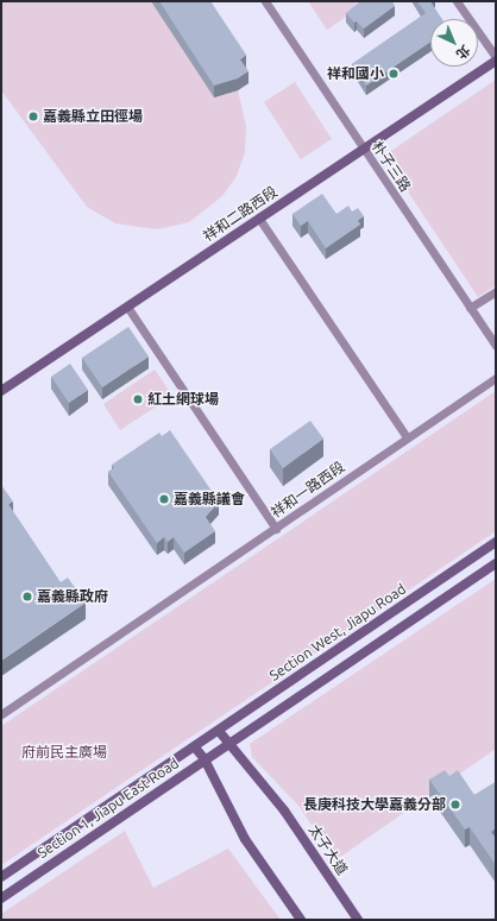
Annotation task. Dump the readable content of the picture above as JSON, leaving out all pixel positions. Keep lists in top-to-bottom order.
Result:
{
  "streets": {
    "main road": [
      "祥和二路西段",
      "Section West, Jiapu Road",
      "Section 1, Jiapu East Road",
      "太子大道"
    ],
    "street": ["朴子三路", "祥和一路西段"]
  },
  "crossings": [
    ["朴子三路", "祥和二路西段"],
    ["Section West, Jiapu Road", "Section 1, Jiapu East Road"],
    ["Section West, Jiapu Road", "太子大道"],
    ["Section 1, Jiapu East Road", "太子大道"]
  ],
  "parks": ["府前民主廣場"],
  "places": [
    "祥和國小",
    "嘉義縣立田徑場",
    "紅土網球場",
    "嘉義縣議會",
    "嘉義縣政府",
    "長庚科技大學嘉義分部"
  ],
  "north": "bottom right"
}
